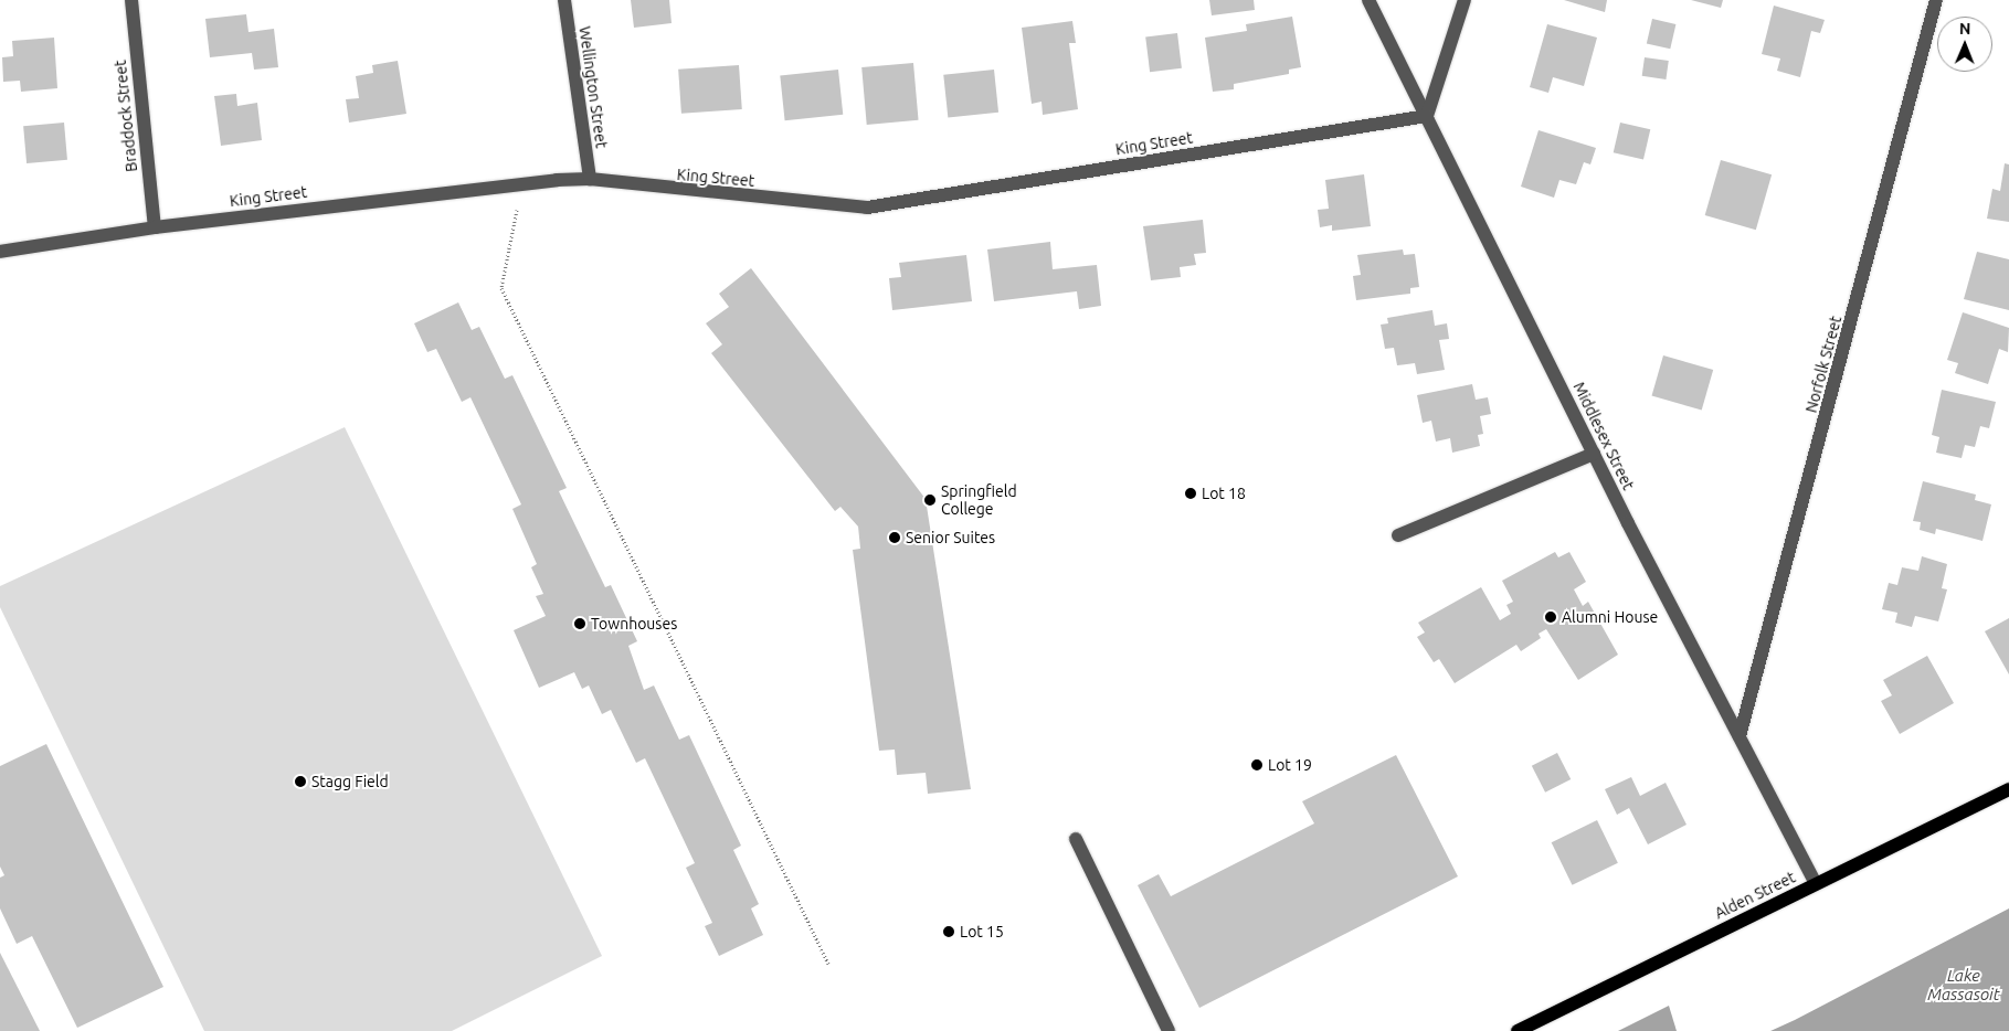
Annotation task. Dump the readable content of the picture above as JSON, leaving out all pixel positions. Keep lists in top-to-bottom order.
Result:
{
  "streets": {
    "main road": ["Alden Street"],
    "street": [
      "Wellington Street",
      "Braddock Street",
      "King Street",
      "Norfolk Street",
      "Middlesex Street"
    ]
  },
  "crossings": [
    ["Wellington Street", "King Street"],
    ["Braddock Street", "King Street"],
    ["King Street", "Middlesex Street"],
    ["Norfolk Street", "Middlesex Street"],
    ["Middlesex Street", "Alden Street"]
  ],
  "water": ["Lake Massasoit"],
  "places": [
    "Lot 18",
    "Springfield College",
    "Senior Suites",
    "Alumni House",
    "Townhouses",
    "Lot 19",
    "Stagg Field",
    "Lot 15"
  ],
  "north": "top"
}
